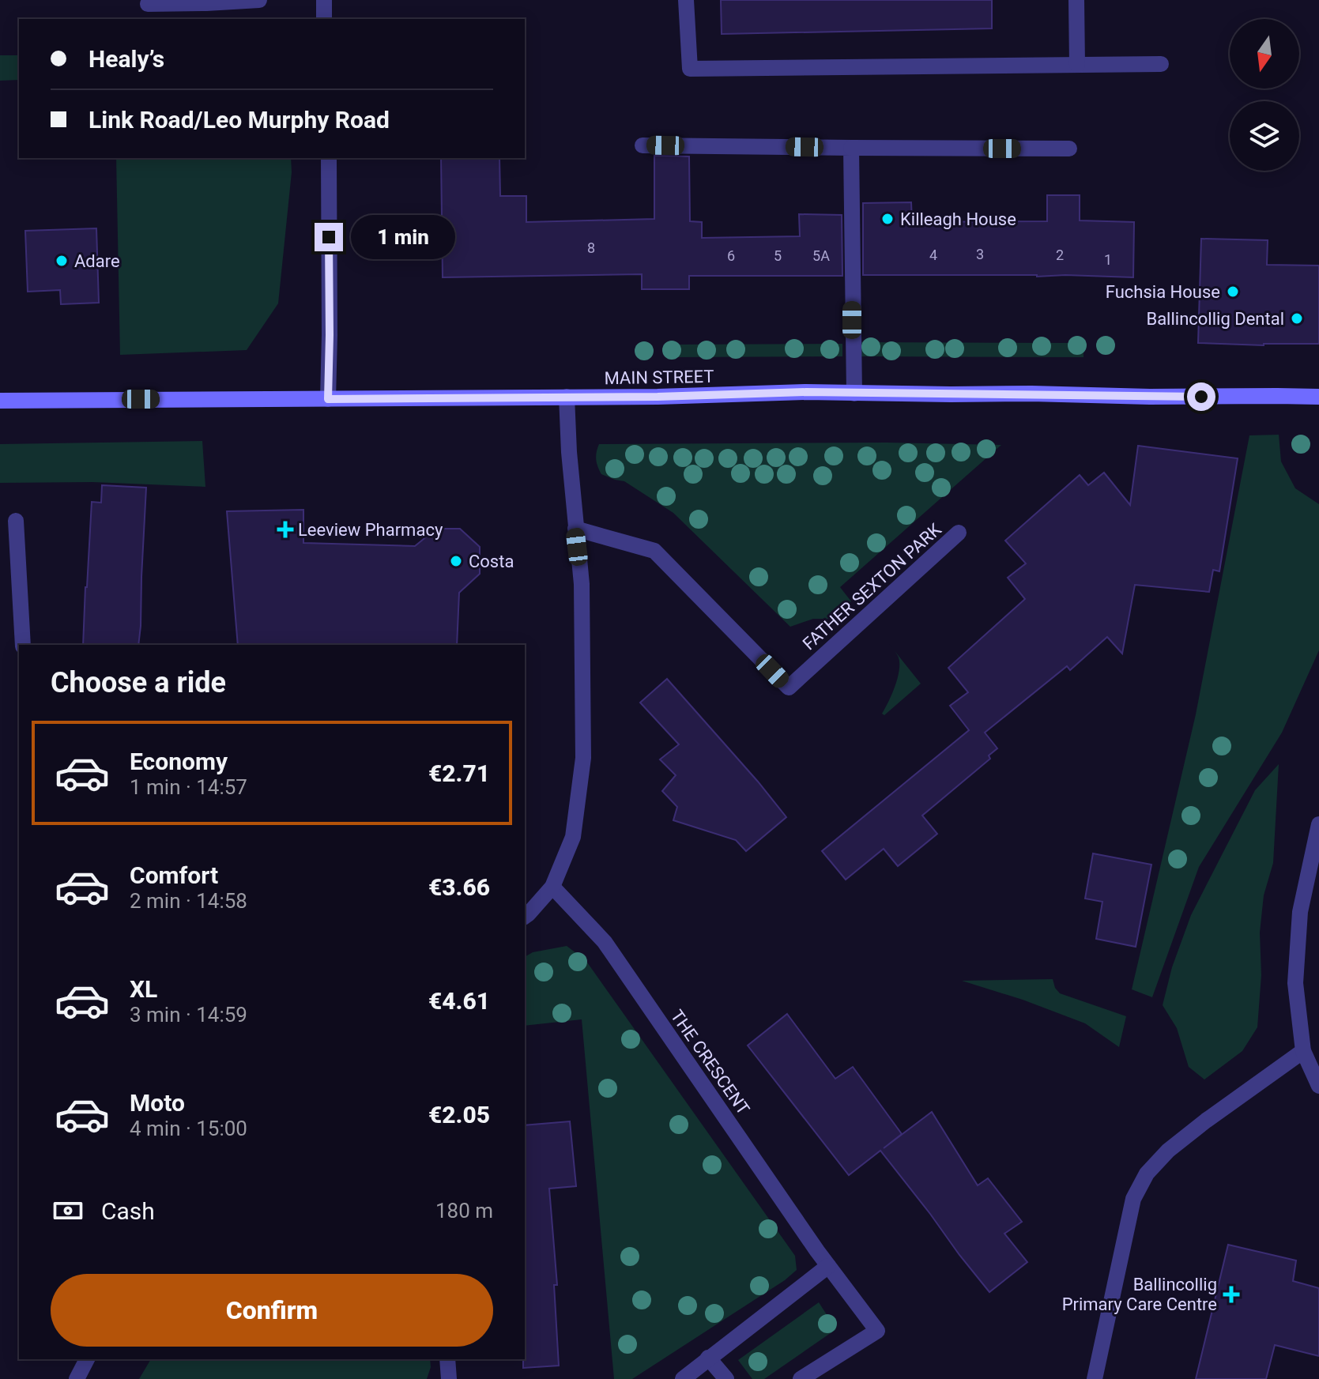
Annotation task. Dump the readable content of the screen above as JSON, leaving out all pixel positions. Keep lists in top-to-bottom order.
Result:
{
  "streets": {
    "main road": ["MAIN STREET"],
    "street": ["FATHER SEXTON PARK", "THE CRESCENT"]
  },
  "places": {
    "other": [
      "Killeagh House",
      "Adare",
      "Fuchsia House",
      "Ballincollig Dental",
      "Costa"
    ],
    "health": ["Leeview Pharmacy", "Ballincollig Primary Care Centre"]
  },
  "house_numbers": [
    "8",
    "3",
    "4",
    "2",
    "6",
    "5",
    "5A",
    "1"
  ],
  "north": "bottom",
  "page": {
    "banner": ["Healy’s", "Link Road/Leo Murphy Road"],
    "bubble": "1 min",
    "heading": "Choose a ride",
    "list": [
      {
        "name": "Economy",
        "note": "1 min · 14:57",
        "value": "€2.71"
      },
      {
        "name": "Comfort",
        "note": "2 min · 14:58",
        "value": "€3.66"
      },
      {
        "name": "XL",
        "note": "3 min · 14:59",
        "value": "€4.61"
      },
      {
        "name": "Moto",
        "note": "4 min · 15:00",
        "value": "€2.05"
      }
    ],
    "pay": ["Cash", "180 m"],
    "buttons": "Confirm"
  }
}
